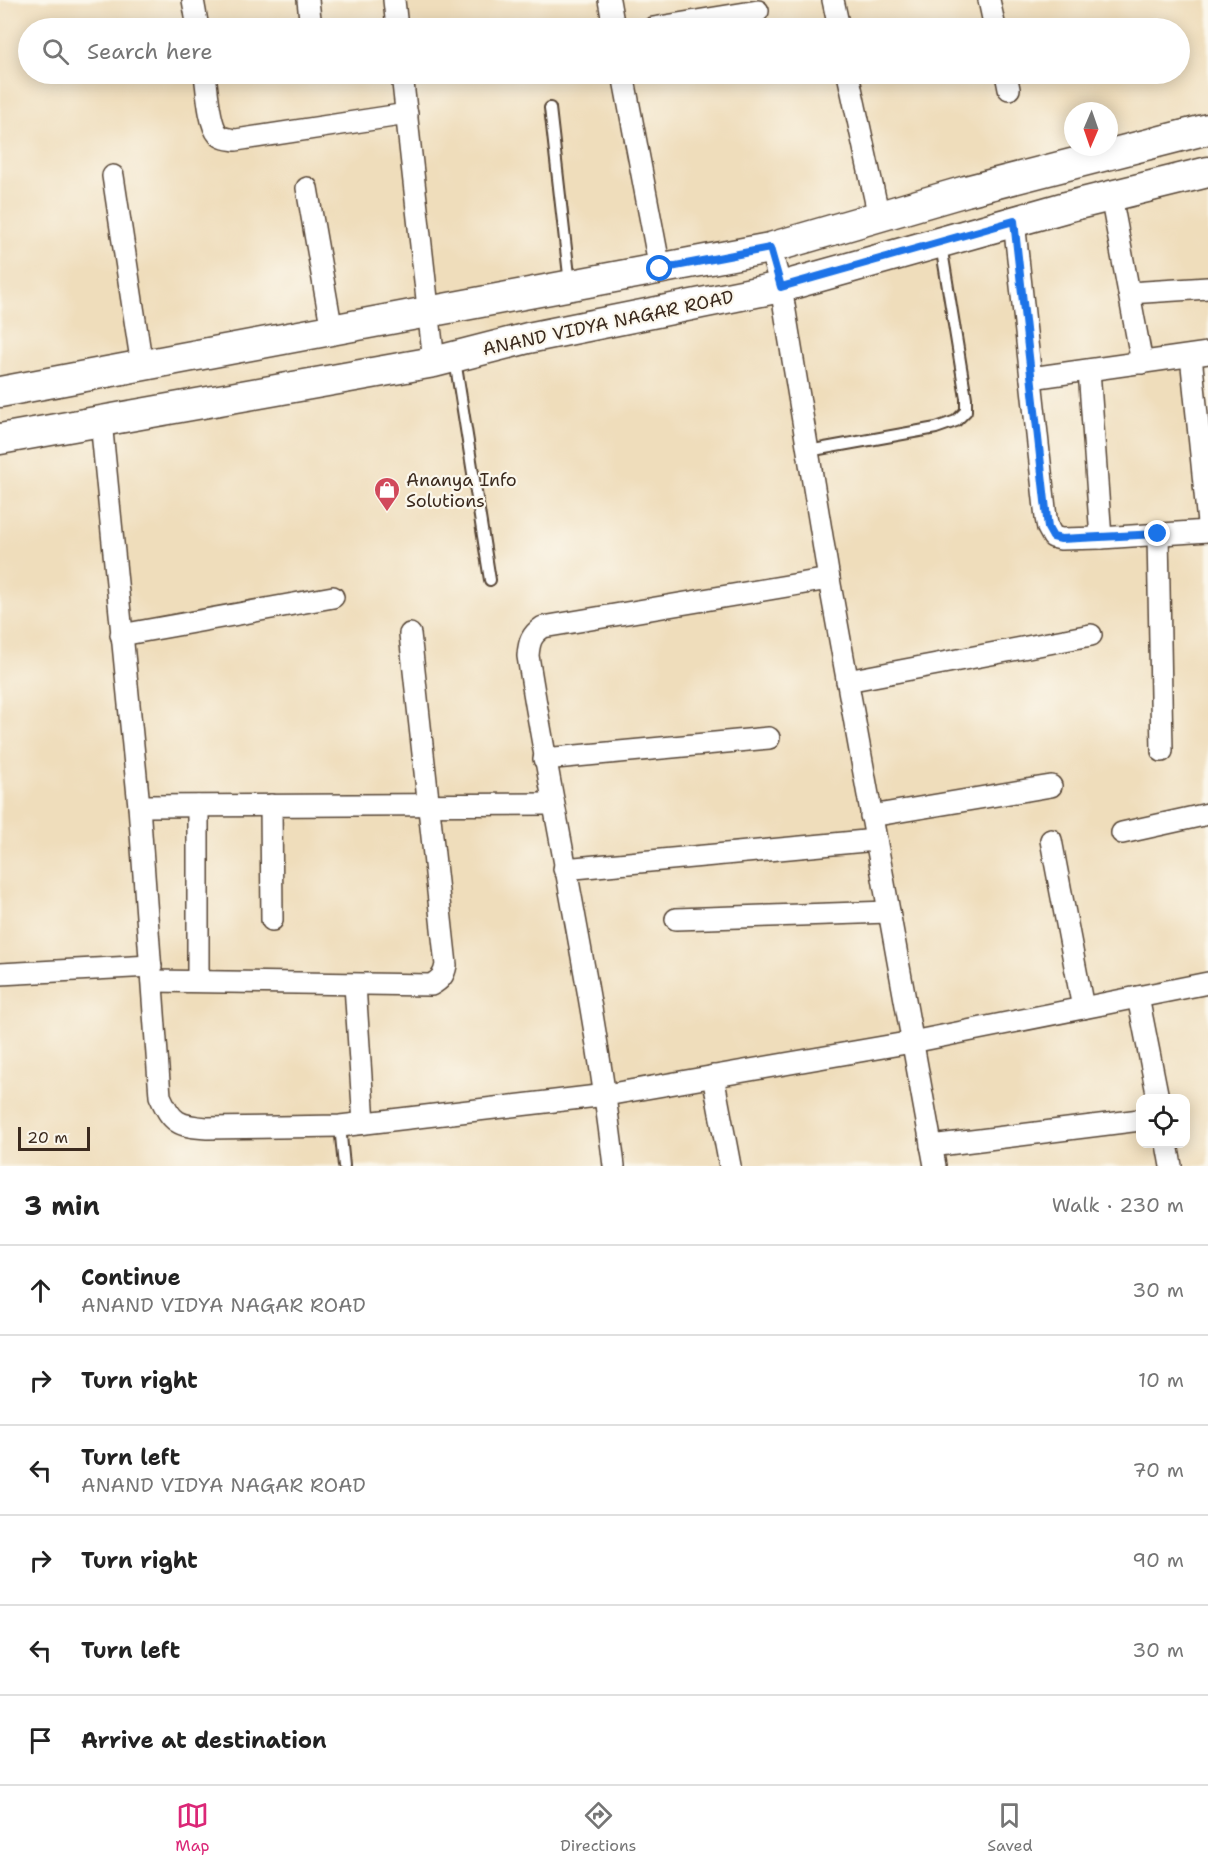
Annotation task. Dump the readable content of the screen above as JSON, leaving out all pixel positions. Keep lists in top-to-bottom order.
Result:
{
  "streets": {
    "main road": ["ANAND VIDYA NAGAR ROAD"]
  },
  "places": {
    "shop": ["Ananya Info Solutions"]
  },
  "scale_bar": "20 m",
  "north": "bottom",
  "page": {
    "search": "Search here",
    "scale": "20 m",
    "heading": ["3 min", "Walk · 230 m"],
    "list": [
      ["Continue", "ANAND VIDYA NAGAR ROAD", "30 m"],
      ["Turn right", "10 m"],
      ["Turn left", "ANAND VIDYA NAGAR ROAD", "70 m"],
      ["Turn right", "90 m"],
      ["Turn left", "30 m"],
      "Arrive at destination"
    ],
    "nav": ["Map", "Directions", "Saved"]
  }
}
